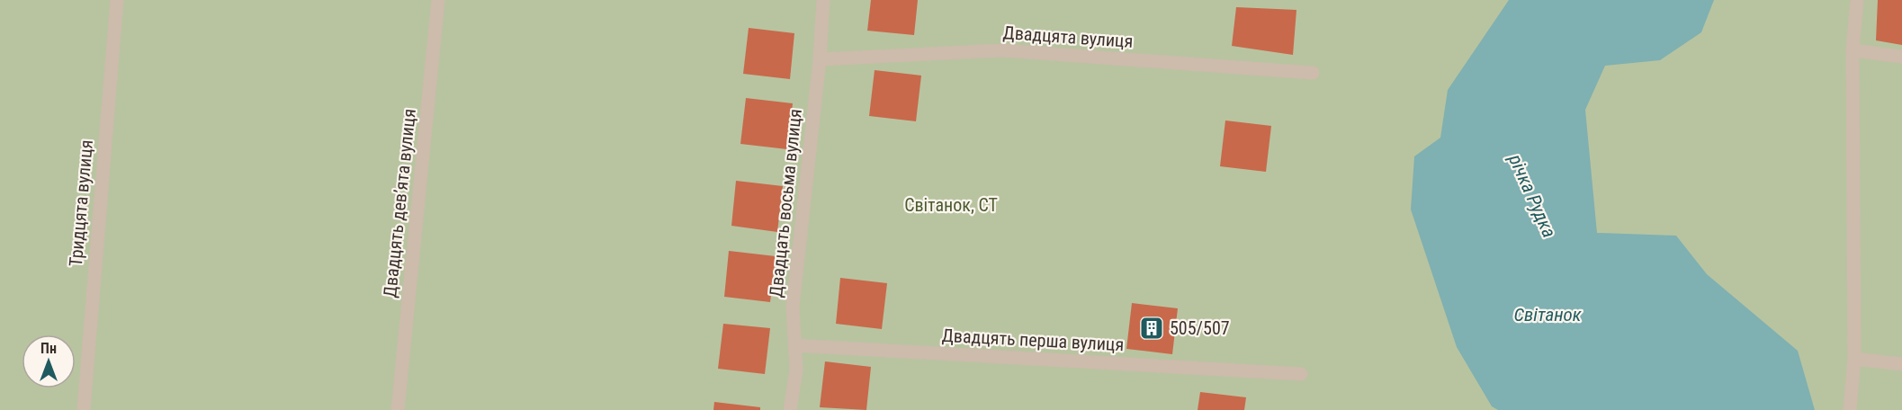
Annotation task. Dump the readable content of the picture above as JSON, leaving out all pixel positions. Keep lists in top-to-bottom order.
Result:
{
  "streets": {
    "street": [
      "Двадцята вулиця",
      "Тридцята вулиця",
      "Двадцять дев’ята вулиця",
      "Двадцать восьма вулиця",
      "Двадцять перша вулиця"
    ]
  },
  "crossings": [
    ["Двадцята вулиця", "Двадцать восьма вулиця"],
    ["Двадцать восьма вулиця", "Двадцять перша вулиця"]
  ],
  "water": ["річка Рудка", "Світанок"],
  "parks": ["Світанок, СТ"],
  "places": {
    "building": ["505/507"]
  },
  "north": "top"
}
